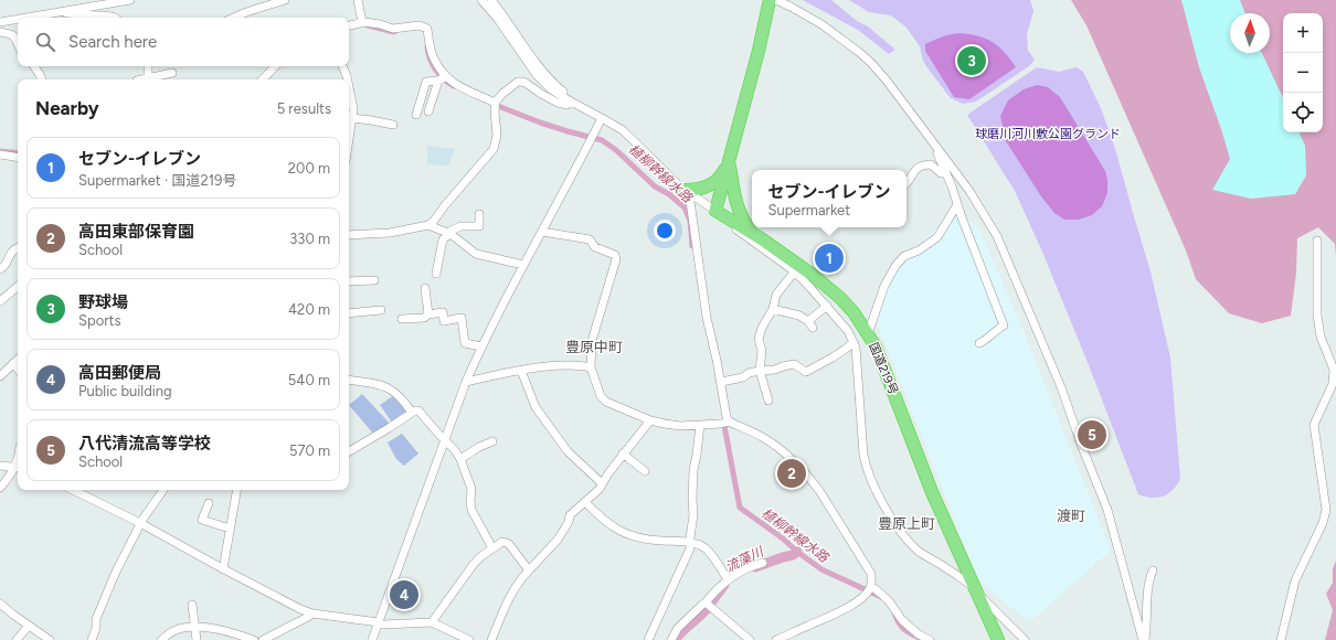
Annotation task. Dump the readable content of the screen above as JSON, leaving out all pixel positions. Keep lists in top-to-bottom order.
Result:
{
  "streets": {
    "highway": ["国道219号"]
  },
  "districts": ["豊原中町", "渡町", "豊原上町"],
  "water": ["植柳幹線水路", "流藻川"],
  "parks": ["球磨川河川敷公園グランド"],
  "north": "top",
  "page": {
    "map_buttons": ["+", "−"],
    "search": "Search here",
    "pins": [
      "3",
      "1",
      "5",
      "2",
      "4"
    ],
    "heading": ["Nearby", "5 results"],
    "list": [
      {
        "mark": "1",
        "name": "セブン-イレブン",
        "note": "Supermarket · 国道219号",
        "value": "200 m"
      },
      {
        "mark": "2",
        "name": "高田東部保育園",
        "note": "School",
        "value": "330 m"
      },
      {
        "mark": "3",
        "name": "野球場",
        "note": "Sports",
        "value": "420 m"
      },
      {
        "mark": "4",
        "name": "高田郵便局",
        "note": "Public building",
        "value": "540 m"
      },
      {
        "mark": "5",
        "name": "八代清流高等学校",
        "note": "School",
        "value": "570 m"
      }
    ],
    "popup": ["セブン-イレブン", "Supermarket"]
  }
}
